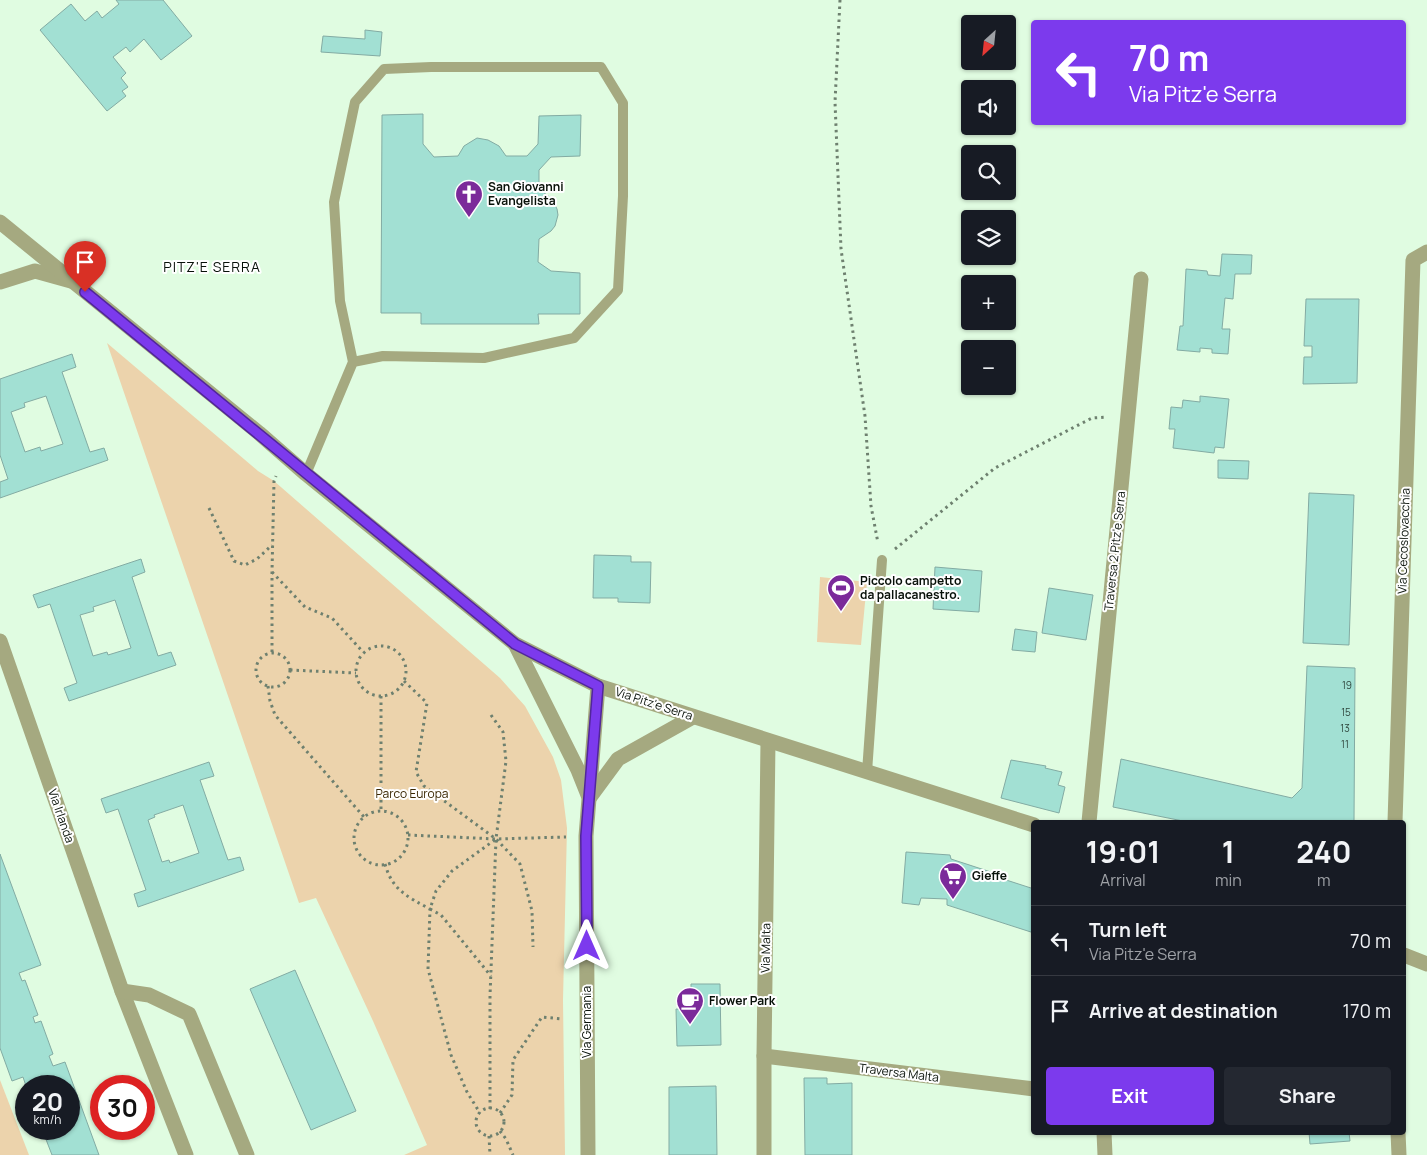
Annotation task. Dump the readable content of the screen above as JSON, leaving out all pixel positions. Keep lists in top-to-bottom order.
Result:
{
  "streets": {
    "street": [
      "Via Cecoslovacchia",
      "Traversa 2 Pitz'e Serra",
      "Via Pitz'e Serra",
      "Via Irlanda",
      "Via Malta",
      "Via Germania",
      "Traversa Malta"
    ]
  },
  "crossings": [
    ["Via Pitz'e Serra", "Via Malta"],
    ["Via Pitz'e Serra", "Via Germania"],
    ["Via Malta", "Traversa Malta"]
  ],
  "districts": ["PITZ'E SERRA"],
  "parks": ["Parco Europa"],
  "places": {
    "church": ["San Giovanni Evangelista"],
    "sports": ["Piccolo campetto da pallacanestro."],
    "supermarket": ["Gieffe"],
    "cafe": ["Flower Park"]
  },
  "house_numbers": [
    "19",
    "15",
    "13",
    "11"
  ],
  "north": "bottom left",
  "page": {
    "map_buttons": ["+", "−"],
    "turn": ["70 m", "Via Pitz'e Serra"],
    "eta": [
      "19:01",
      "Arrival",
      "1",
      "min",
      "240",
      "m"
    ],
    "list": [
      {
        "name": "Turn left",
        "note": "Via Pitz'e Serra",
        "value": "70 m"
      },
      {
        "name": "Arrive at destination",
        "value": "170 m"
      }
    ],
    "buttons": ["Exit", "Share"],
    "speed": "20 km/h",
    "limit": "30"
  }
}
